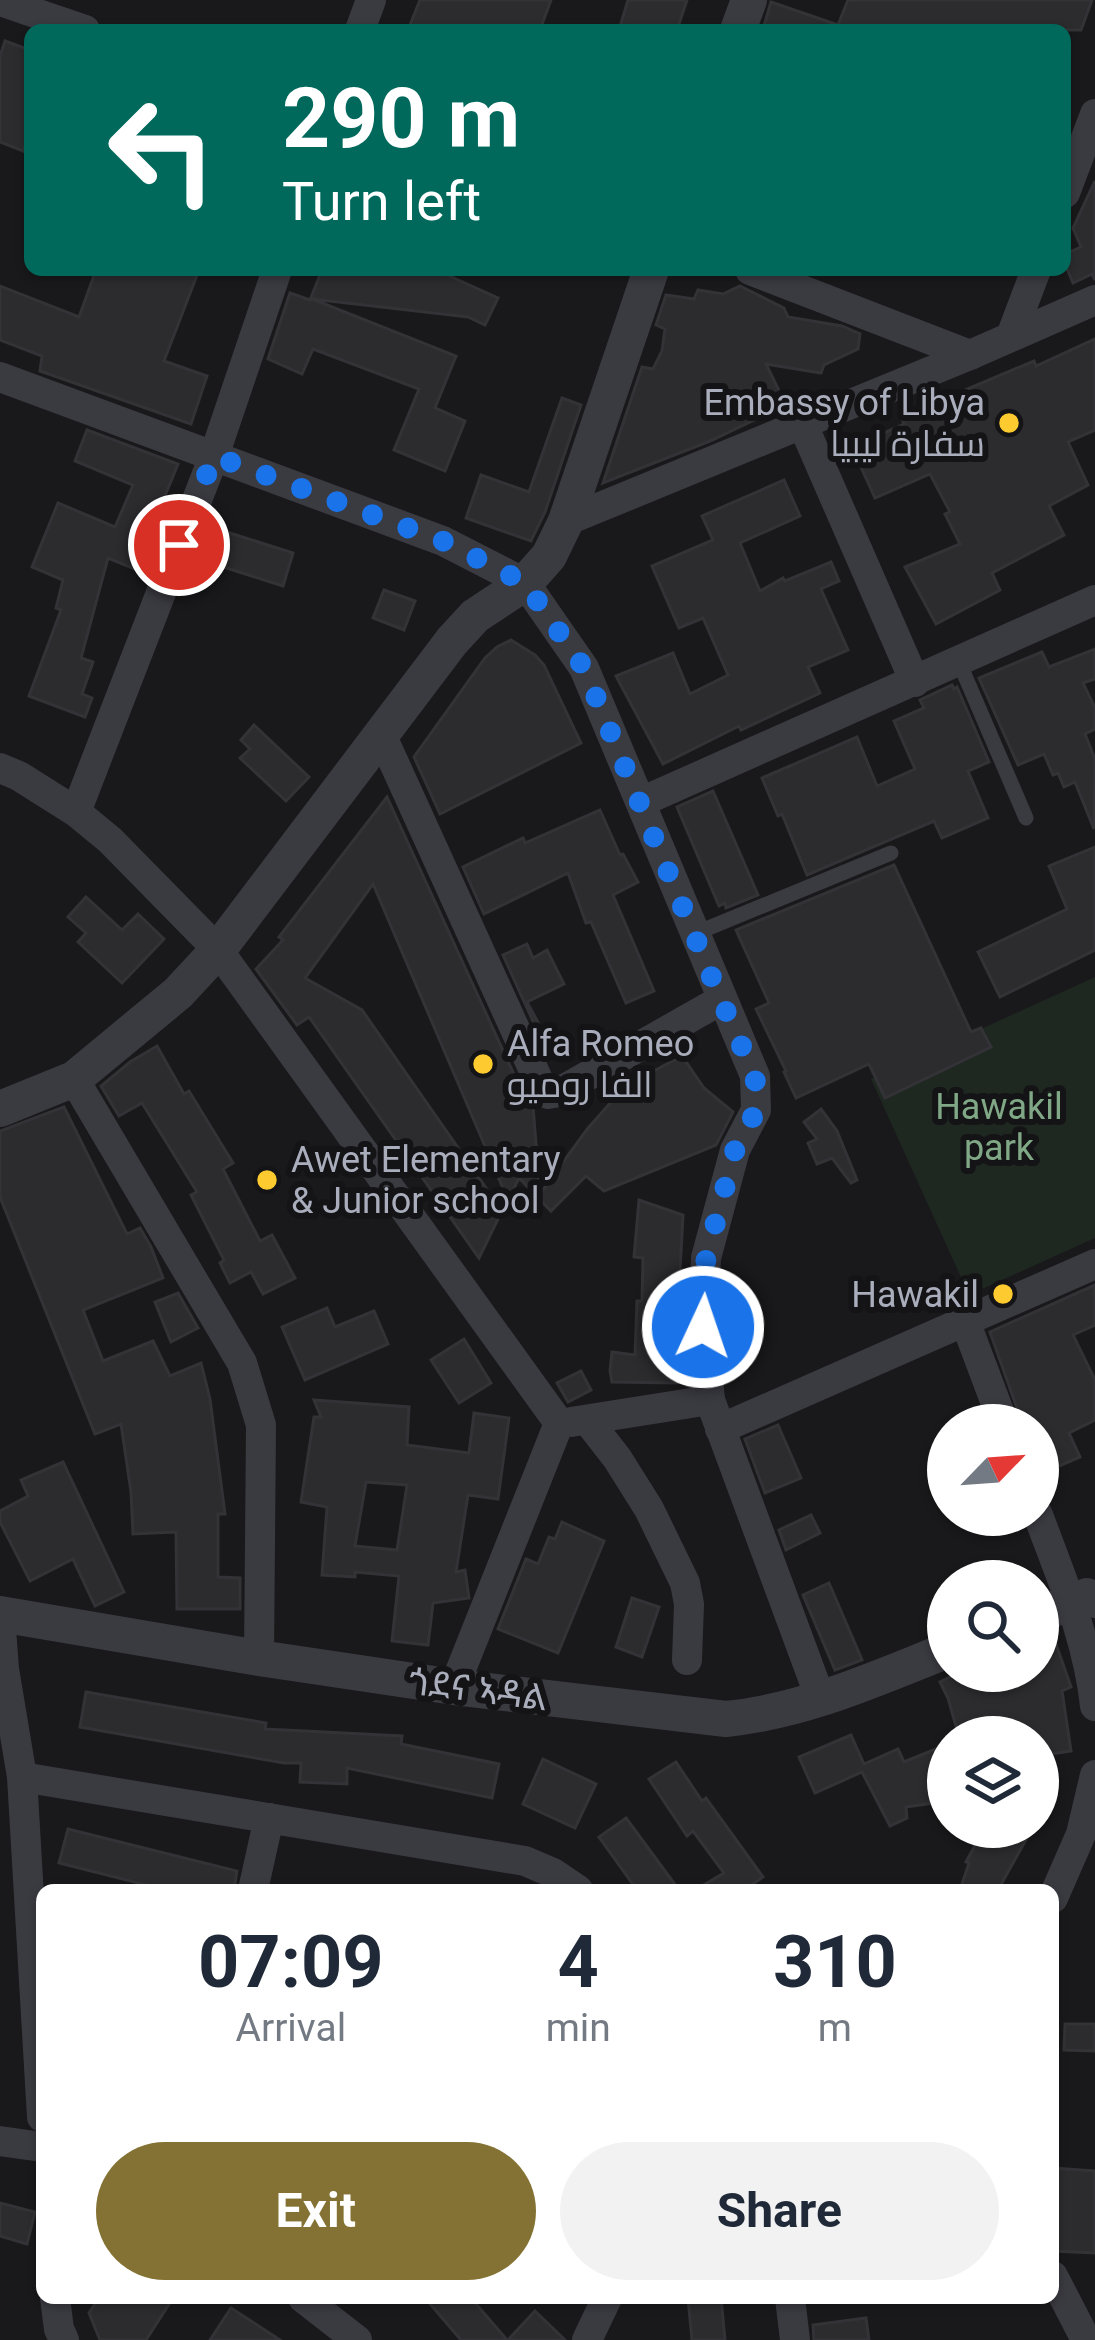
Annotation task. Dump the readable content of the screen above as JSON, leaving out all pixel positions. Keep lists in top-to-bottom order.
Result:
{
  "streets": {
    "street": ["ጎደና ኣዳል"]
  },
  "parks": ["Hawakil park"],
  "places": [
    "Embassy of Libya سفارة ليبيا",
    "Alfa Romeo الفا روميو",
    "Awet Elementary & Junior school",
    "Hawakil"
  ],
  "north": "top right",
  "page": {
    "turn": ["290 m", "Turn left"],
    "eta": [
      "07:09",
      "Arrival",
      "4",
      "min",
      "310",
      "m"
    ],
    "buttons": ["Exit", "Share"]
  }
}
